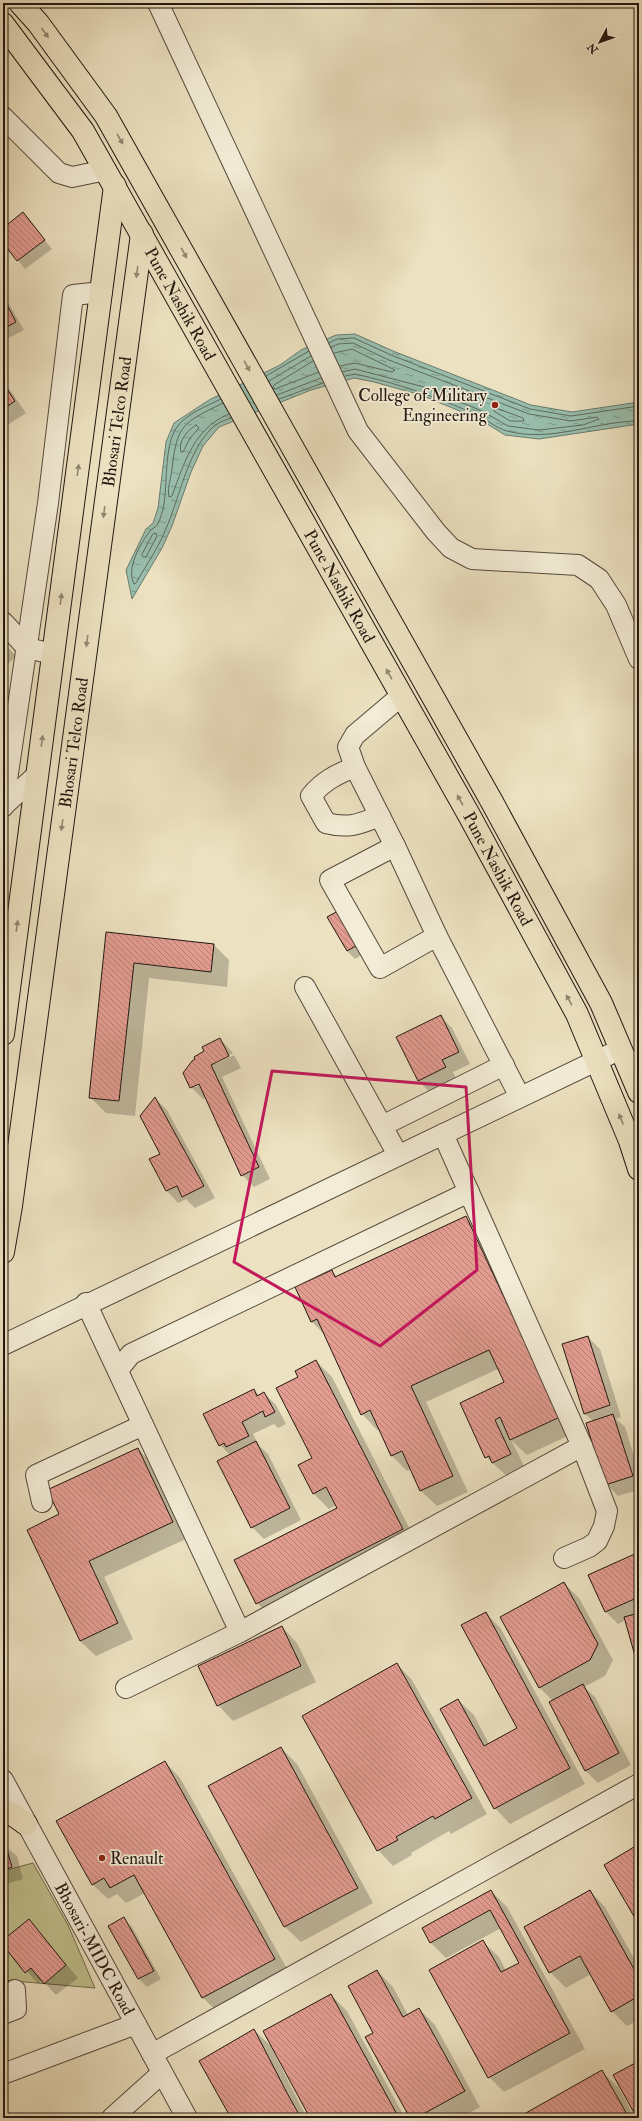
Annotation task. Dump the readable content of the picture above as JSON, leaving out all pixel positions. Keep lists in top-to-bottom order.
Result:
{
  "streets": {
    "main road": ["Pune Nashik Road", "Bhosari Telco Road"],
    "street": ["Bhosari-MIDC Road"]
  },
  "crossings": [
    ["Pune Nashik Road", "Bhosari Telco Road"]
  ],
  "places": ["College of Military Engineering", "Renault"],
  "north": "bottom left"
}
